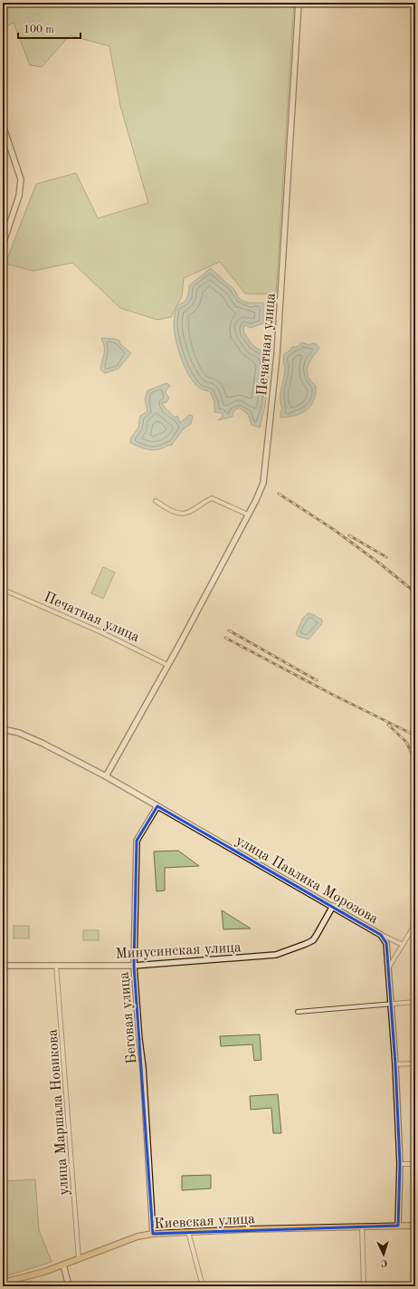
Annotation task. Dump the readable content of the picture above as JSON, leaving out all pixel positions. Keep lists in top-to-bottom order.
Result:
{
  "streets": {
    "main road": ["Киевская улица"],
    "street": [
      "Печатная улица",
      "улица Павлика Морозова",
      "Минусинская улица",
      "Беговая улица",
      "улица Маршала Новикова"
    ]
  },
  "crossings": [
    ["Печатная улица", "улица Павлика Морозова"],
    ["улица Павлика Морозова", "Минусинская улица"],
    ["улица Павлика Морозова", "Беговая улица"],
    ["улица Павлика Морозова", "Киевская улица"],
    ["Минусинская улица", "Беговая улица"],
    ["Минусинская улица", "улица Маршала Новикова"],
    ["Беговая улица", "Киевская улица"],
    ["улица Маршала Новикова", "Киевская улица"]
  ],
  "scale_bar": "100 m",
  "north": "bottom"
}
